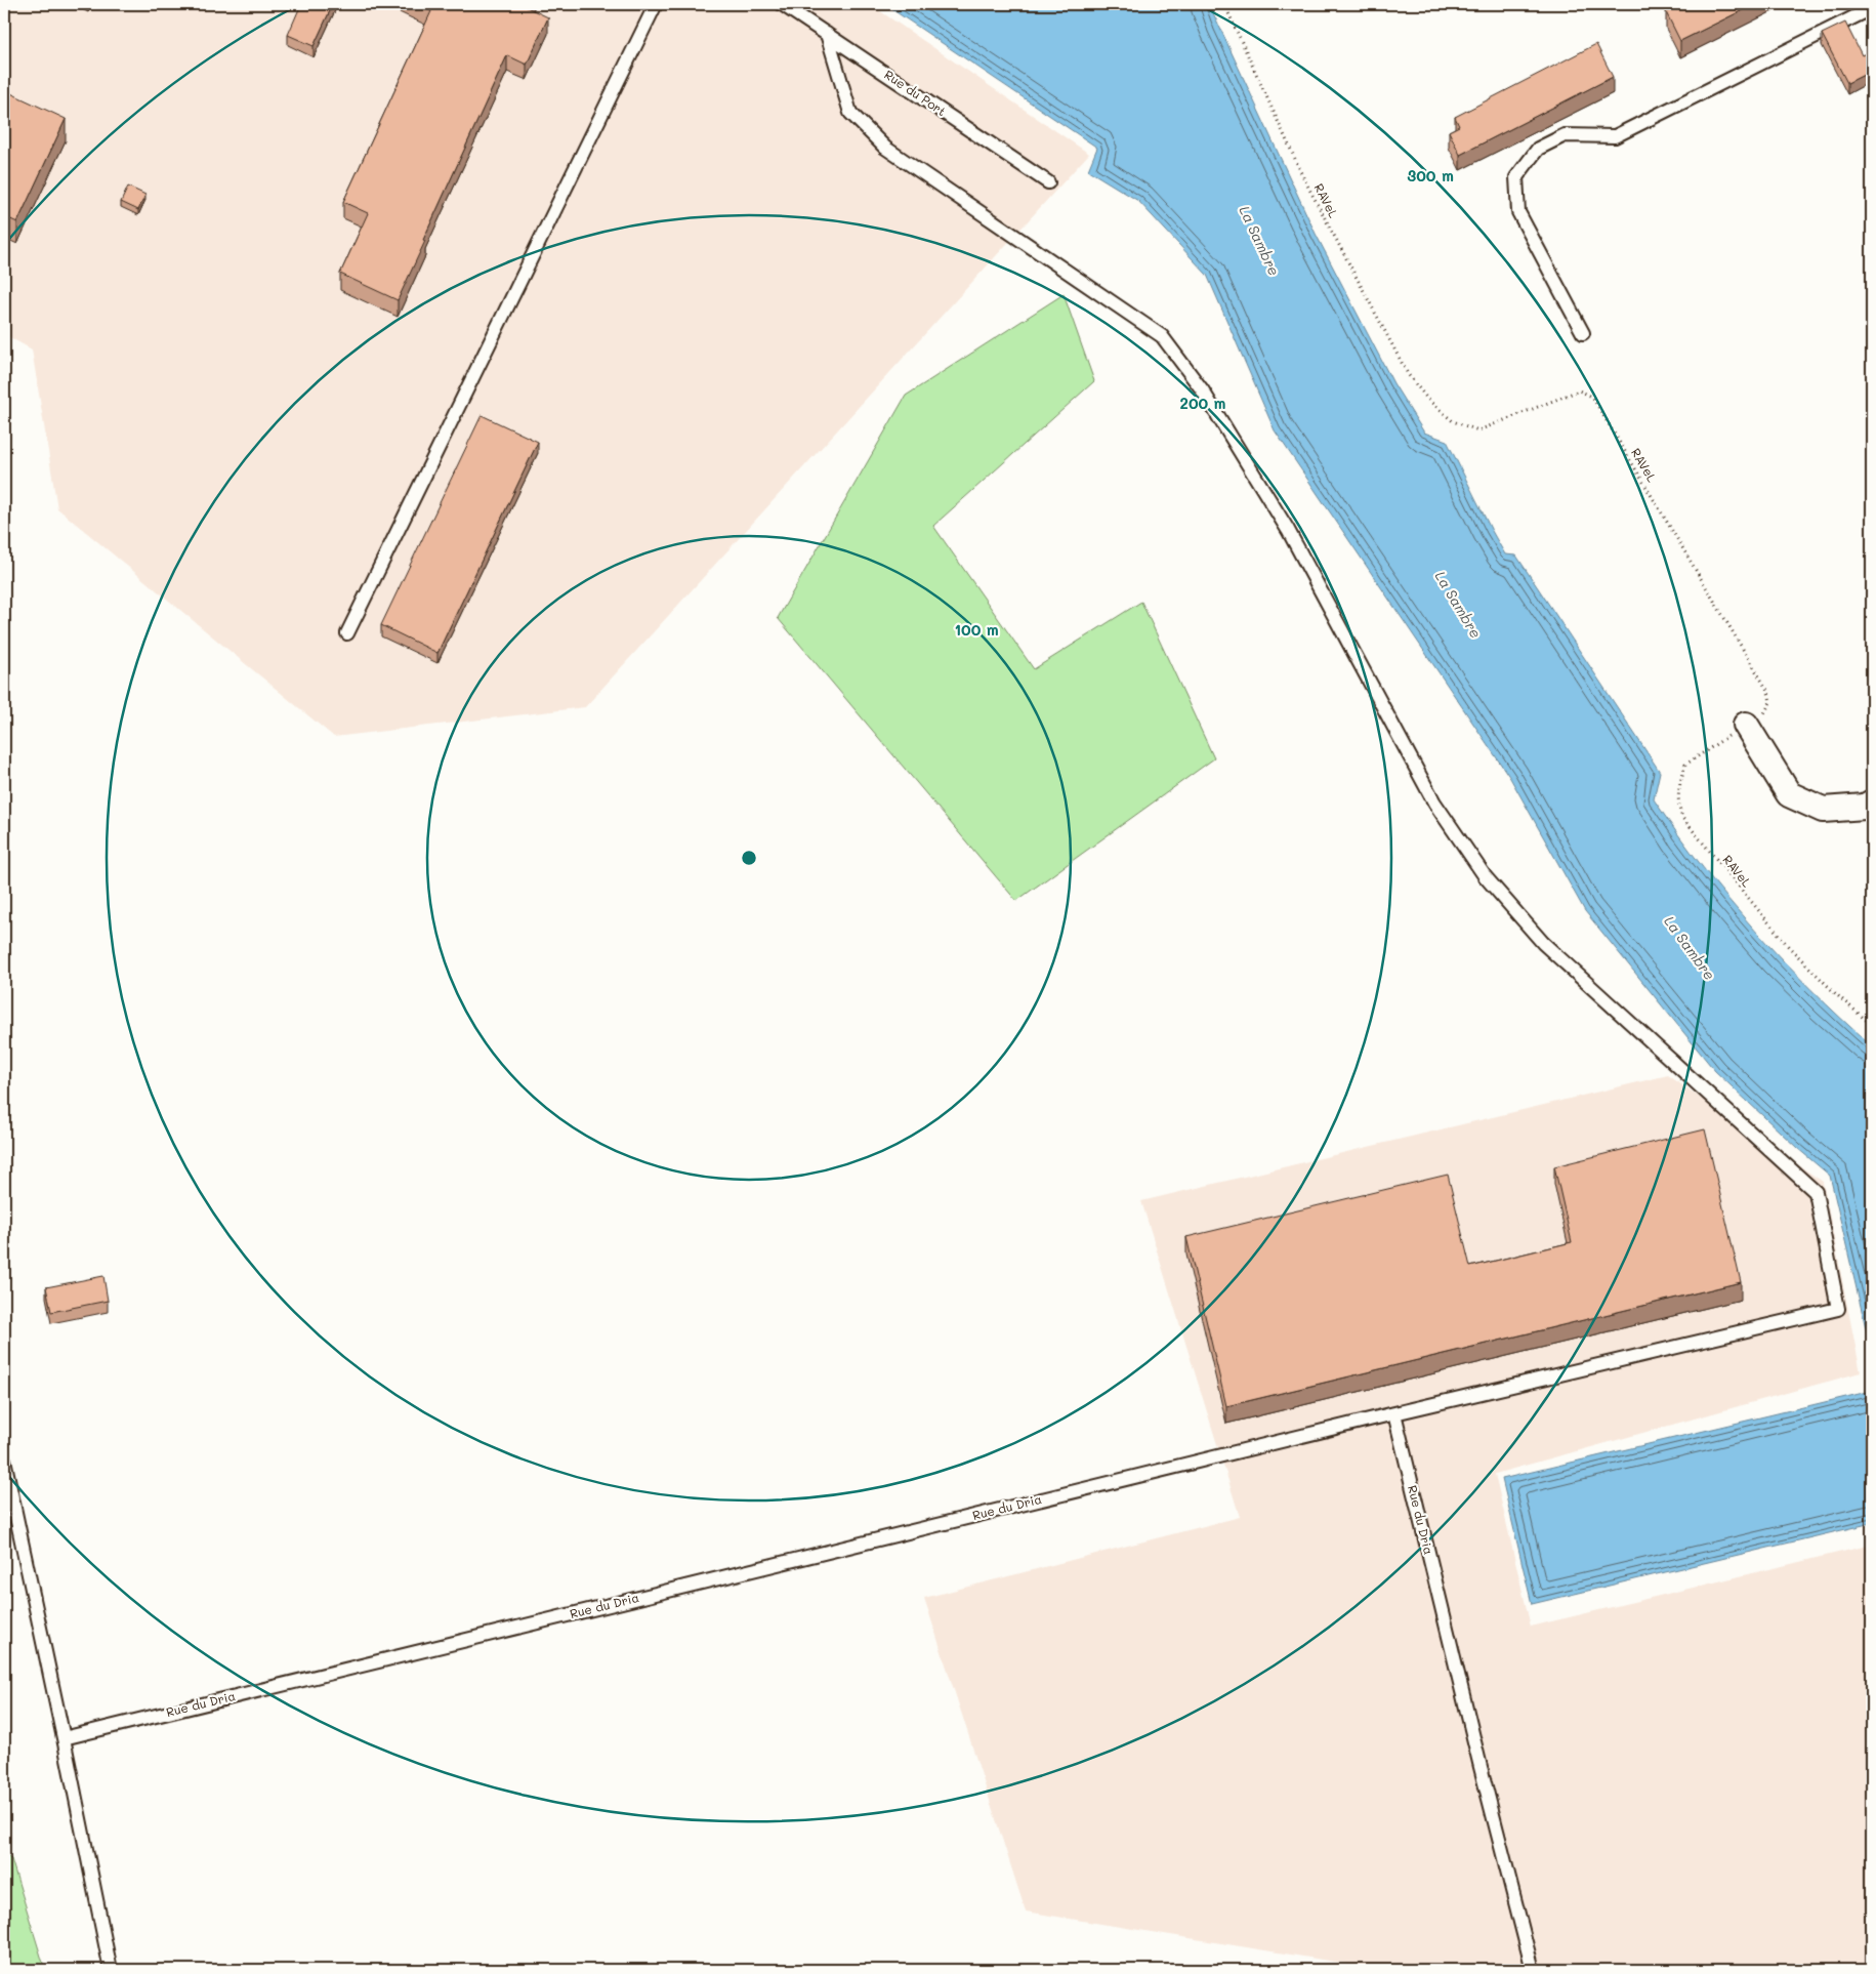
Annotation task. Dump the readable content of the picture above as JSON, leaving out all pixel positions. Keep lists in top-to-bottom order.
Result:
{
  "streets": {
    "lane": ["Rue du Port", "Rue du Dria"],
    "path": ["RAVeL"]
  },
  "water": ["La Sambre"],
  "rings": ["300 m", "200 m", "100 m"]
}
